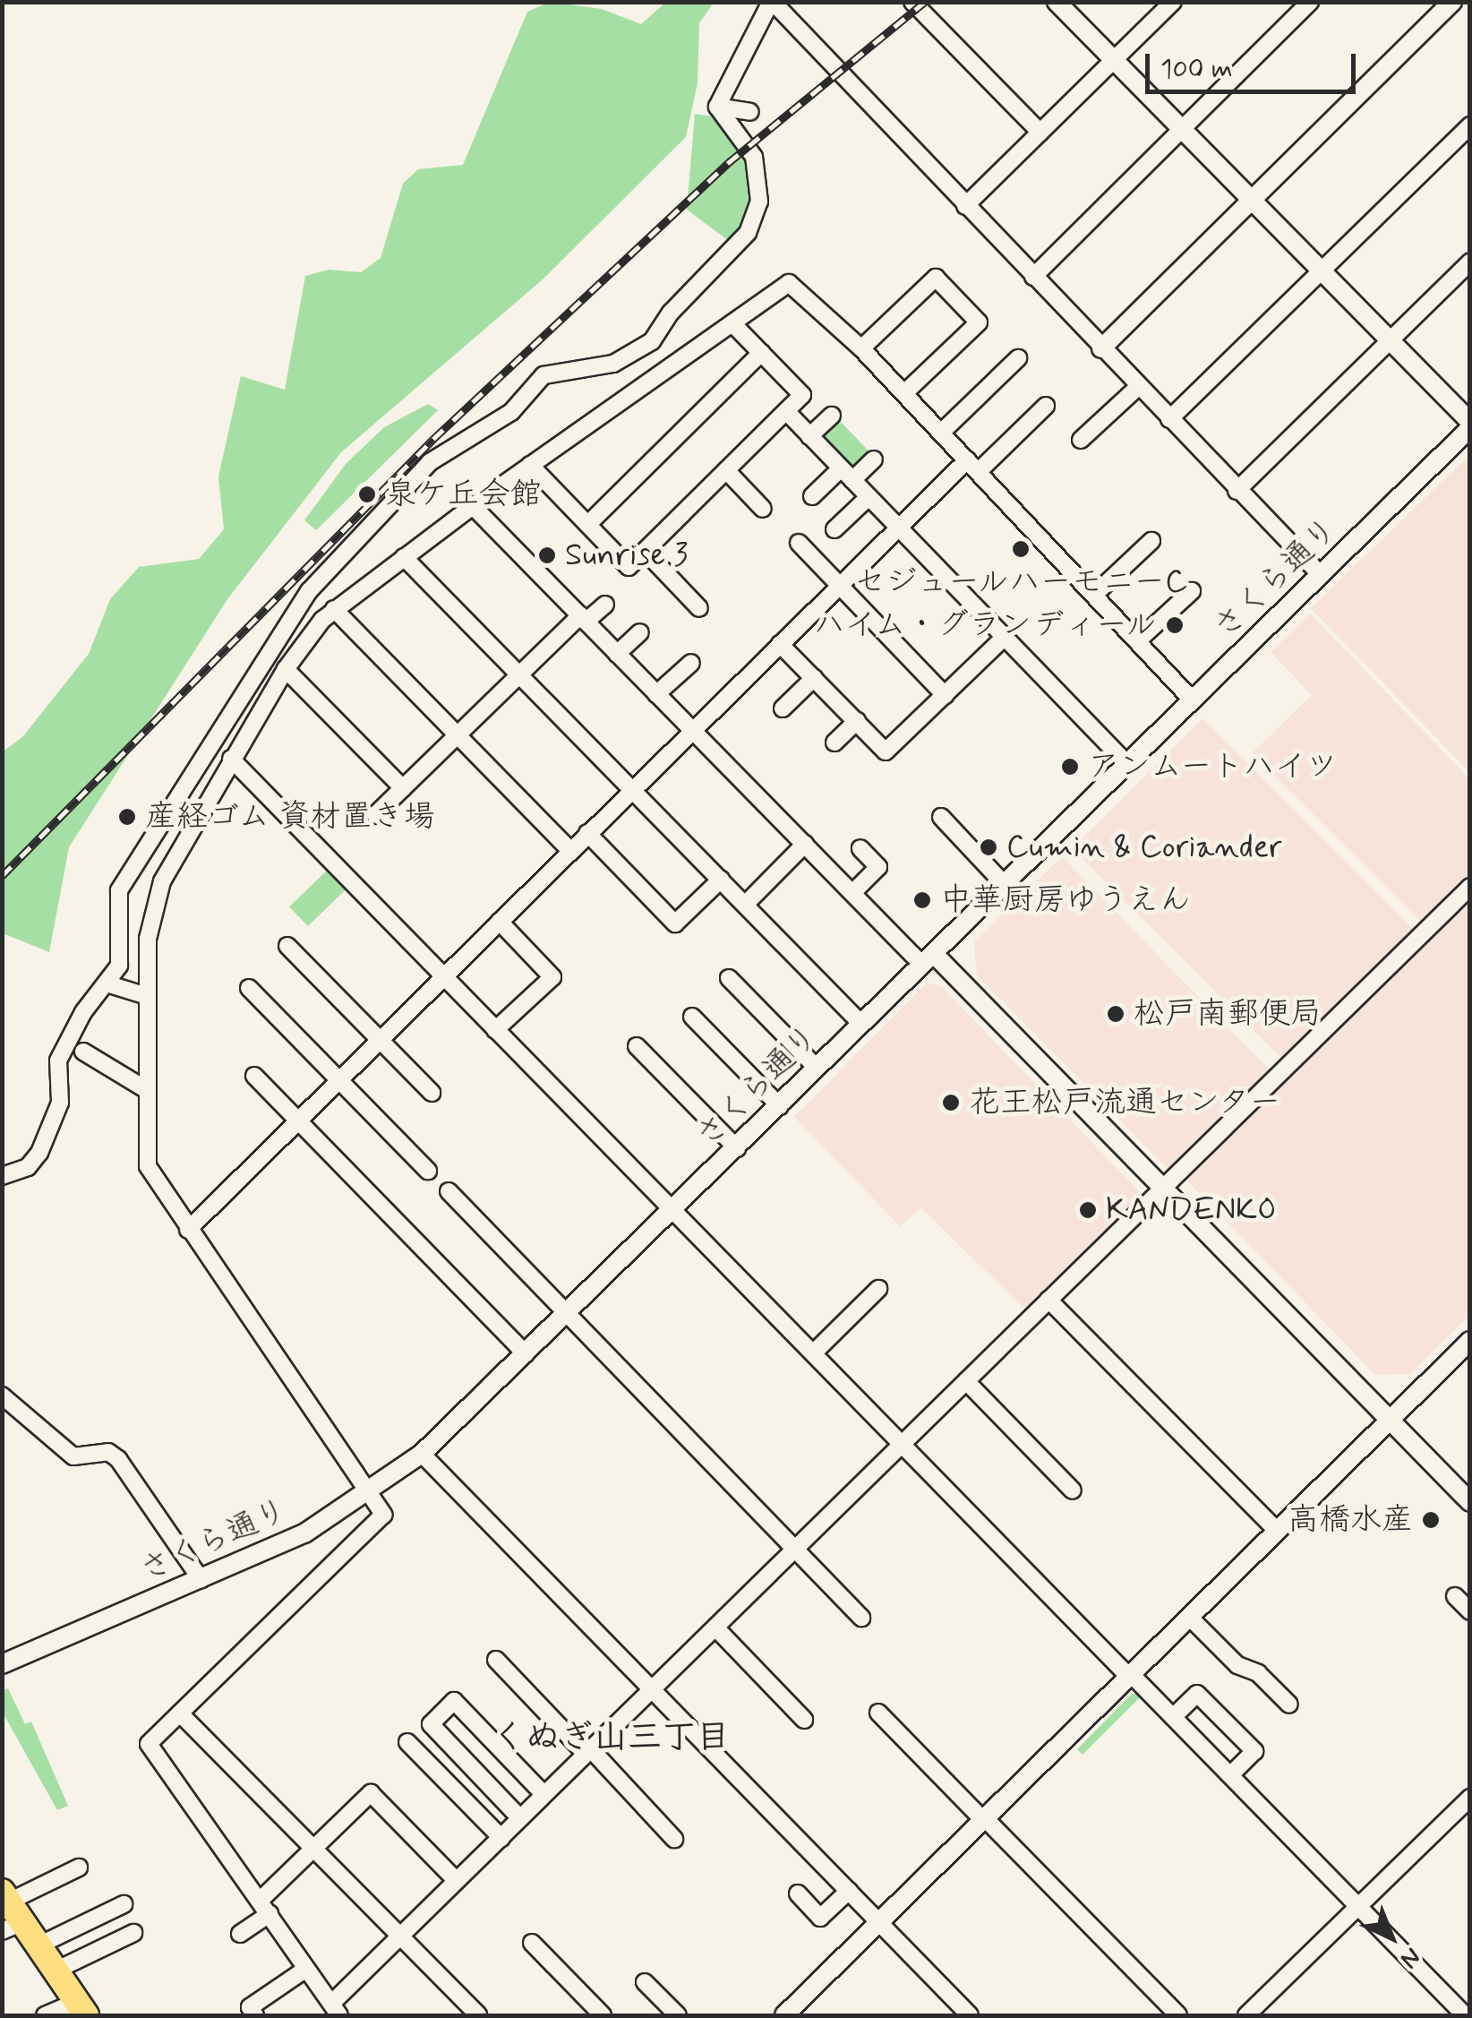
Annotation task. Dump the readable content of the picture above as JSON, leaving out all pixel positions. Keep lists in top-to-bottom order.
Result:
{
  "streets": {
    "street": ["さくら通り"]
  },
  "districts": ["くぬぎ山三丁目"],
  "places": [
    "泉ケ丘会館",
    "セジュールハーモニーC",
    "Sunrise 3",
    "ハイム・グランディール",
    "アンムートハイツ",
    "産経ゴム 資材置き場",
    "Cumin & Coriander",
    "中華厨房ゆうえん",
    "松戸南郵便局",
    "花王松戸流通センター",
    "KANDENKO",
    "高橋水産"
  ],
  "scale_bar": "100 m",
  "north": "bottom right"
}
